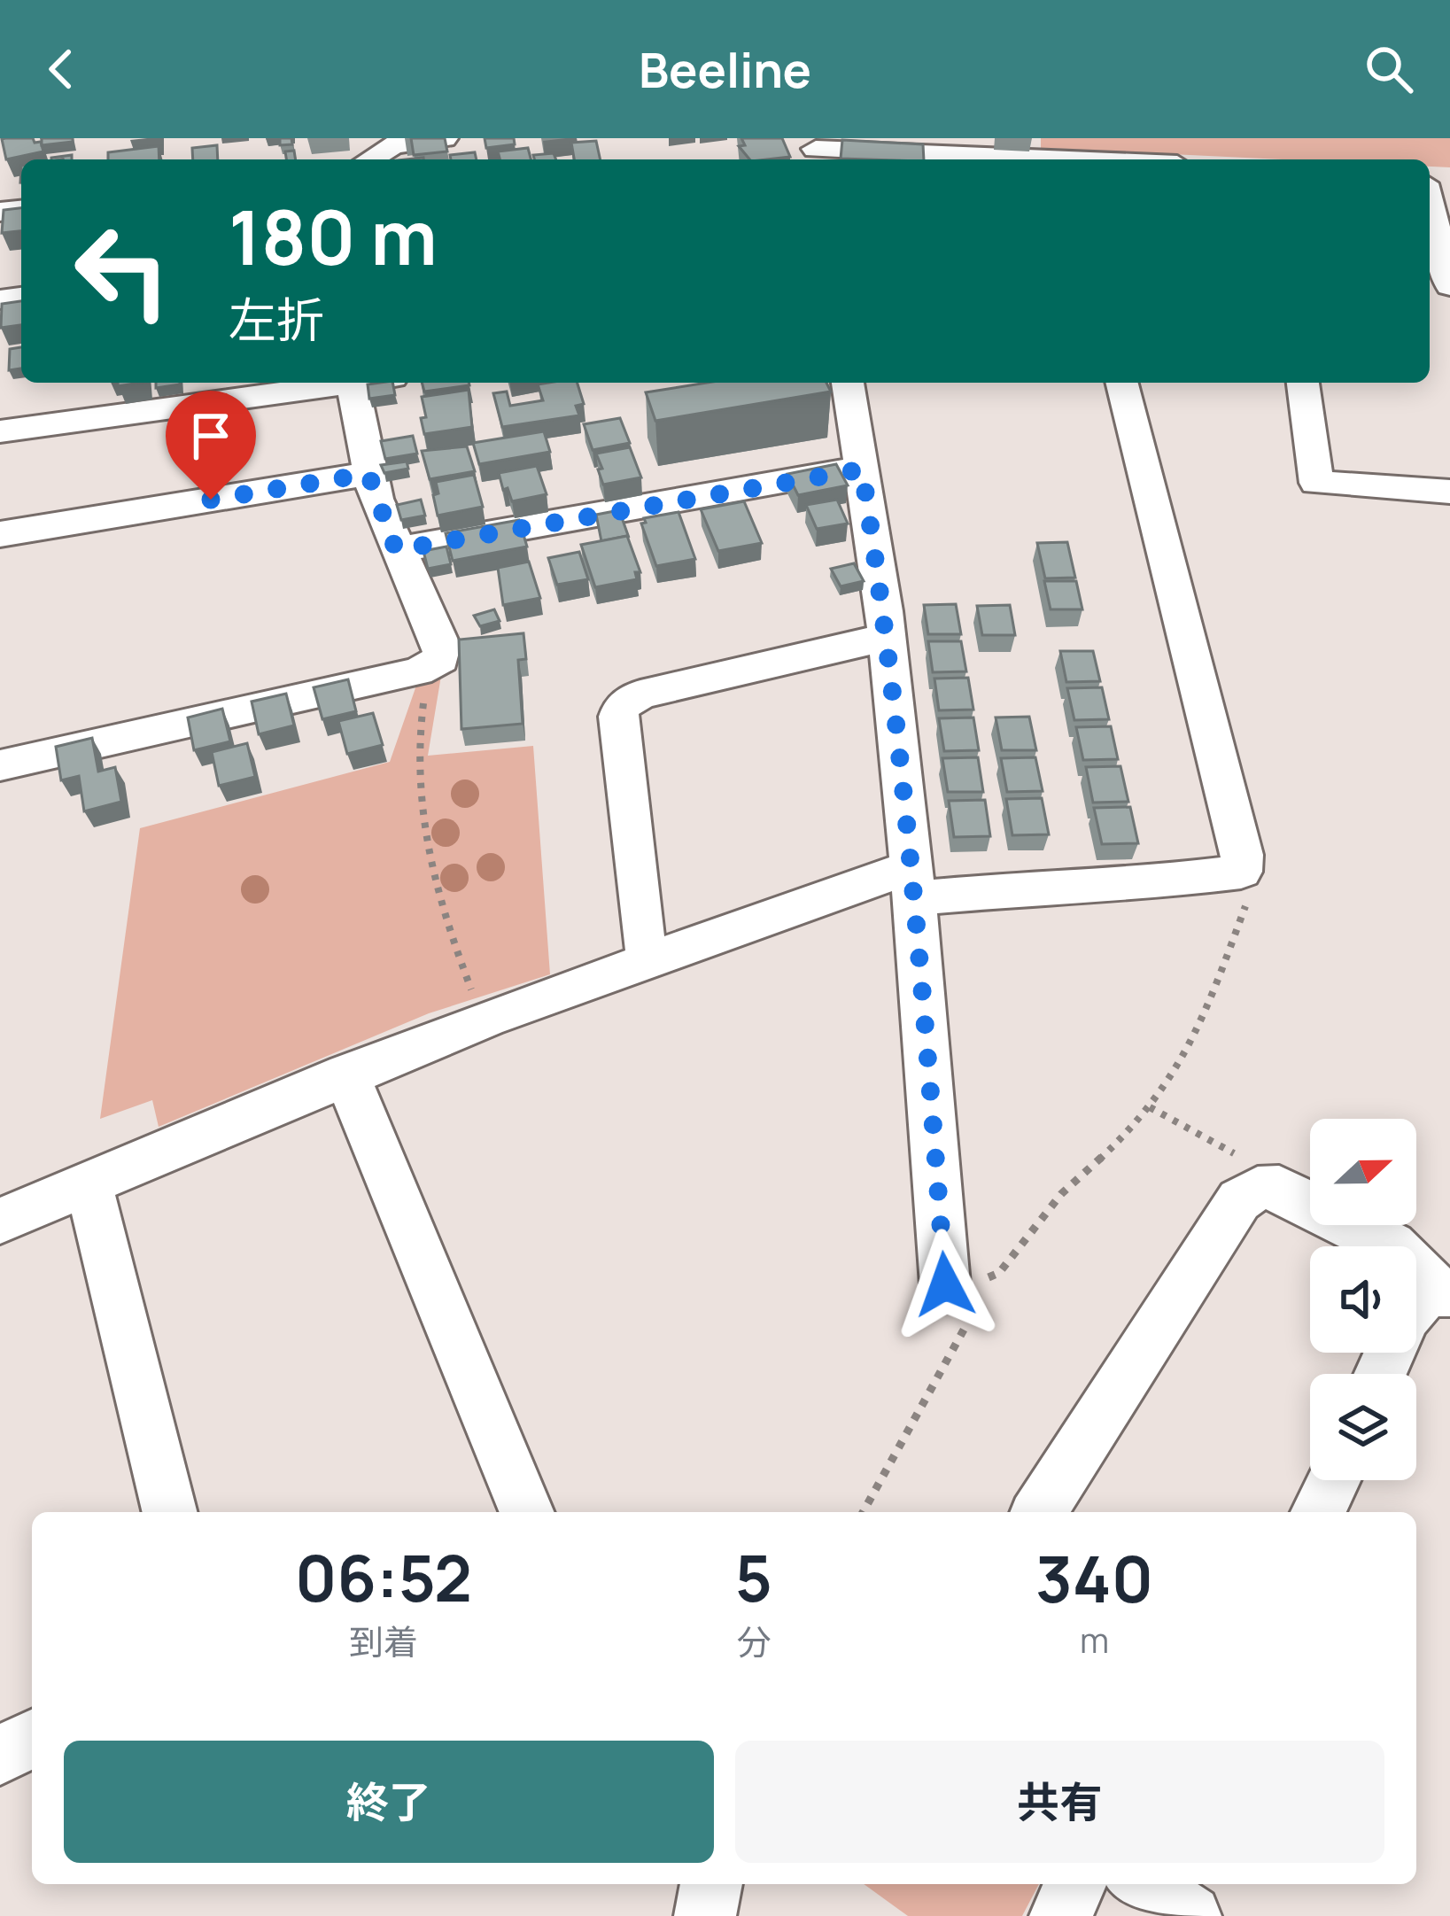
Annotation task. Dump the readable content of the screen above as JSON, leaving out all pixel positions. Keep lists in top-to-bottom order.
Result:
{
  "north": "right",
  "page": {
    "header": "Beeline",
    "turn": ["180 m", "左折"],
    "eta": [
      "06:52",
      "到着",
      "5",
      "分",
      "340",
      "m"
    ],
    "buttons": ["終了", "共有"]
  }
}
